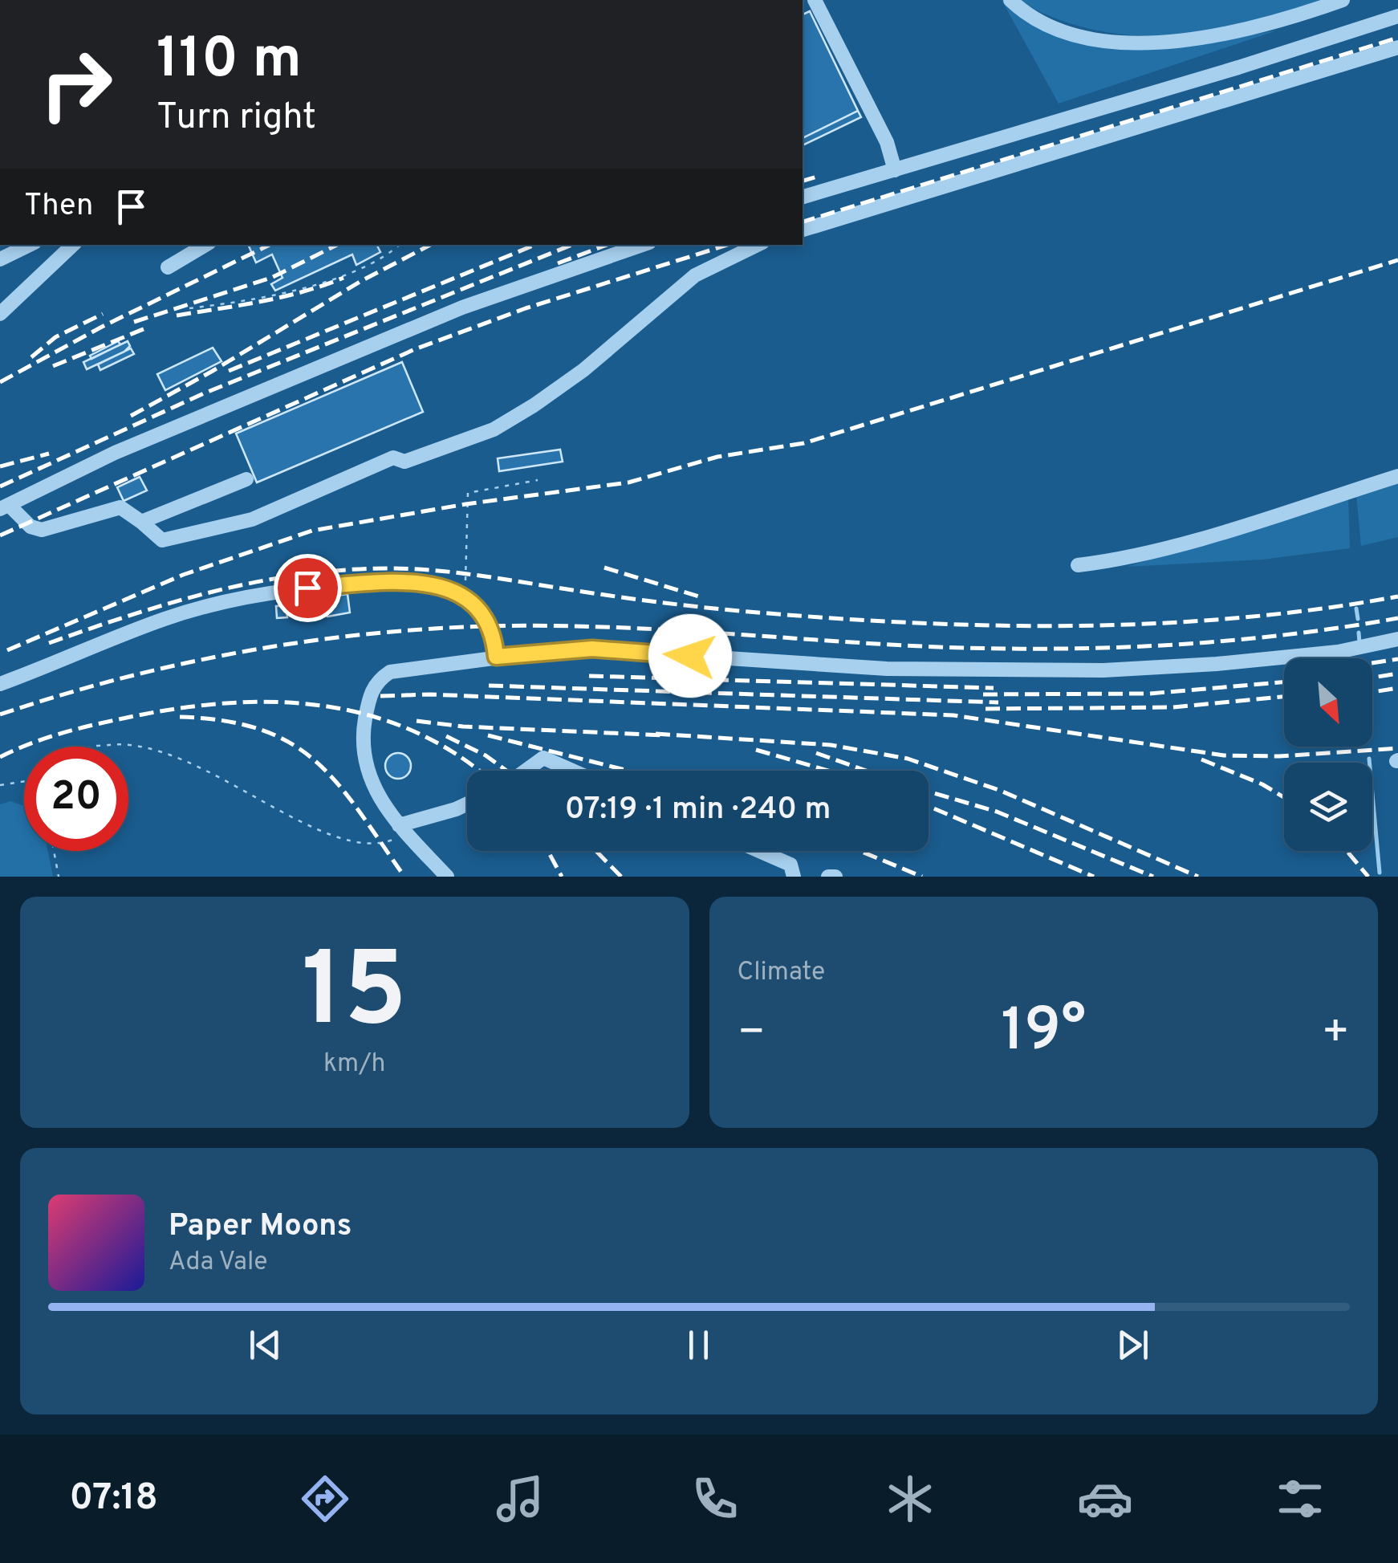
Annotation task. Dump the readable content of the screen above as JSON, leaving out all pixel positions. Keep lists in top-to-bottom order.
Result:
{
  "north": "bottom right",
  "page": {
    "turn": ["110 m", "Turn right"],
    "then": "Then",
    "limit": "20",
    "trip": "07:19 · 1 min · 240 m",
    "tile": [
      ["15", "km/h"],
      "Climate"
    ],
    "heat": ["−", "19°", "+"],
    "song": ["Paper Moons", "Ada Vale"],
    "tabs": "07:18"
  }
}
